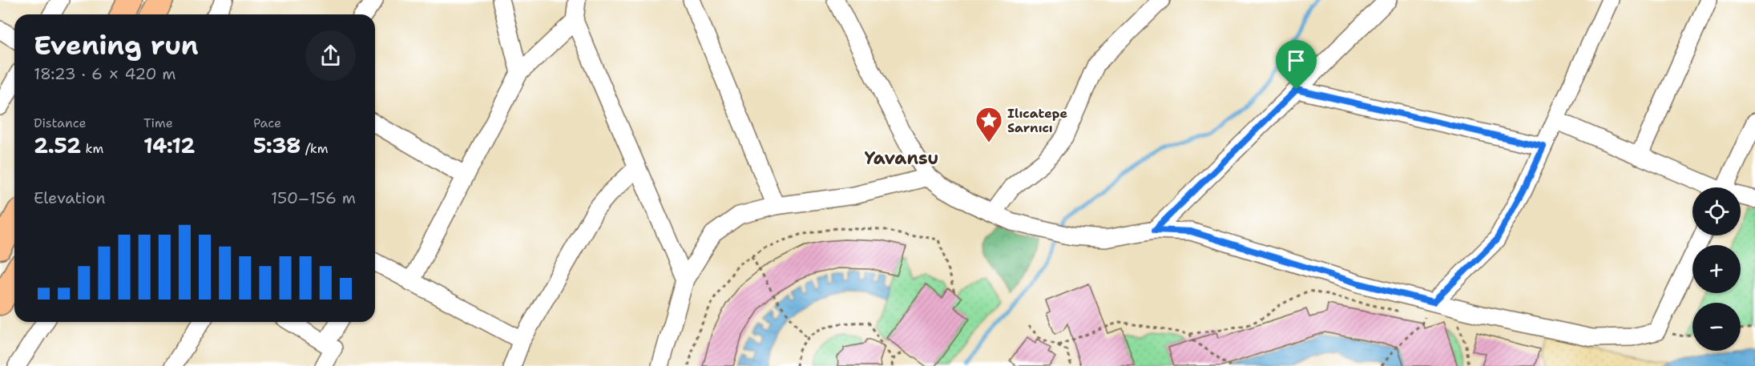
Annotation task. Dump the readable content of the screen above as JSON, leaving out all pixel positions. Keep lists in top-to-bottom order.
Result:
{
  "districts": ["Yavansu"],
  "places": {
    "place": ["Ilıcatepe Sarnıcı"]
  },
  "page": {
    "heading": ["Evening run", "18:23 · 6 × 420 m"],
    "stats": [
      ["Distance", "2.52 km"],
      ["Time", "14:12"],
      ["Pace", "5:38 /km"]
    ],
    "chart": ["Elevation", "150–156 m"],
    "map_buttons": ["+", "−"]
  }
}
